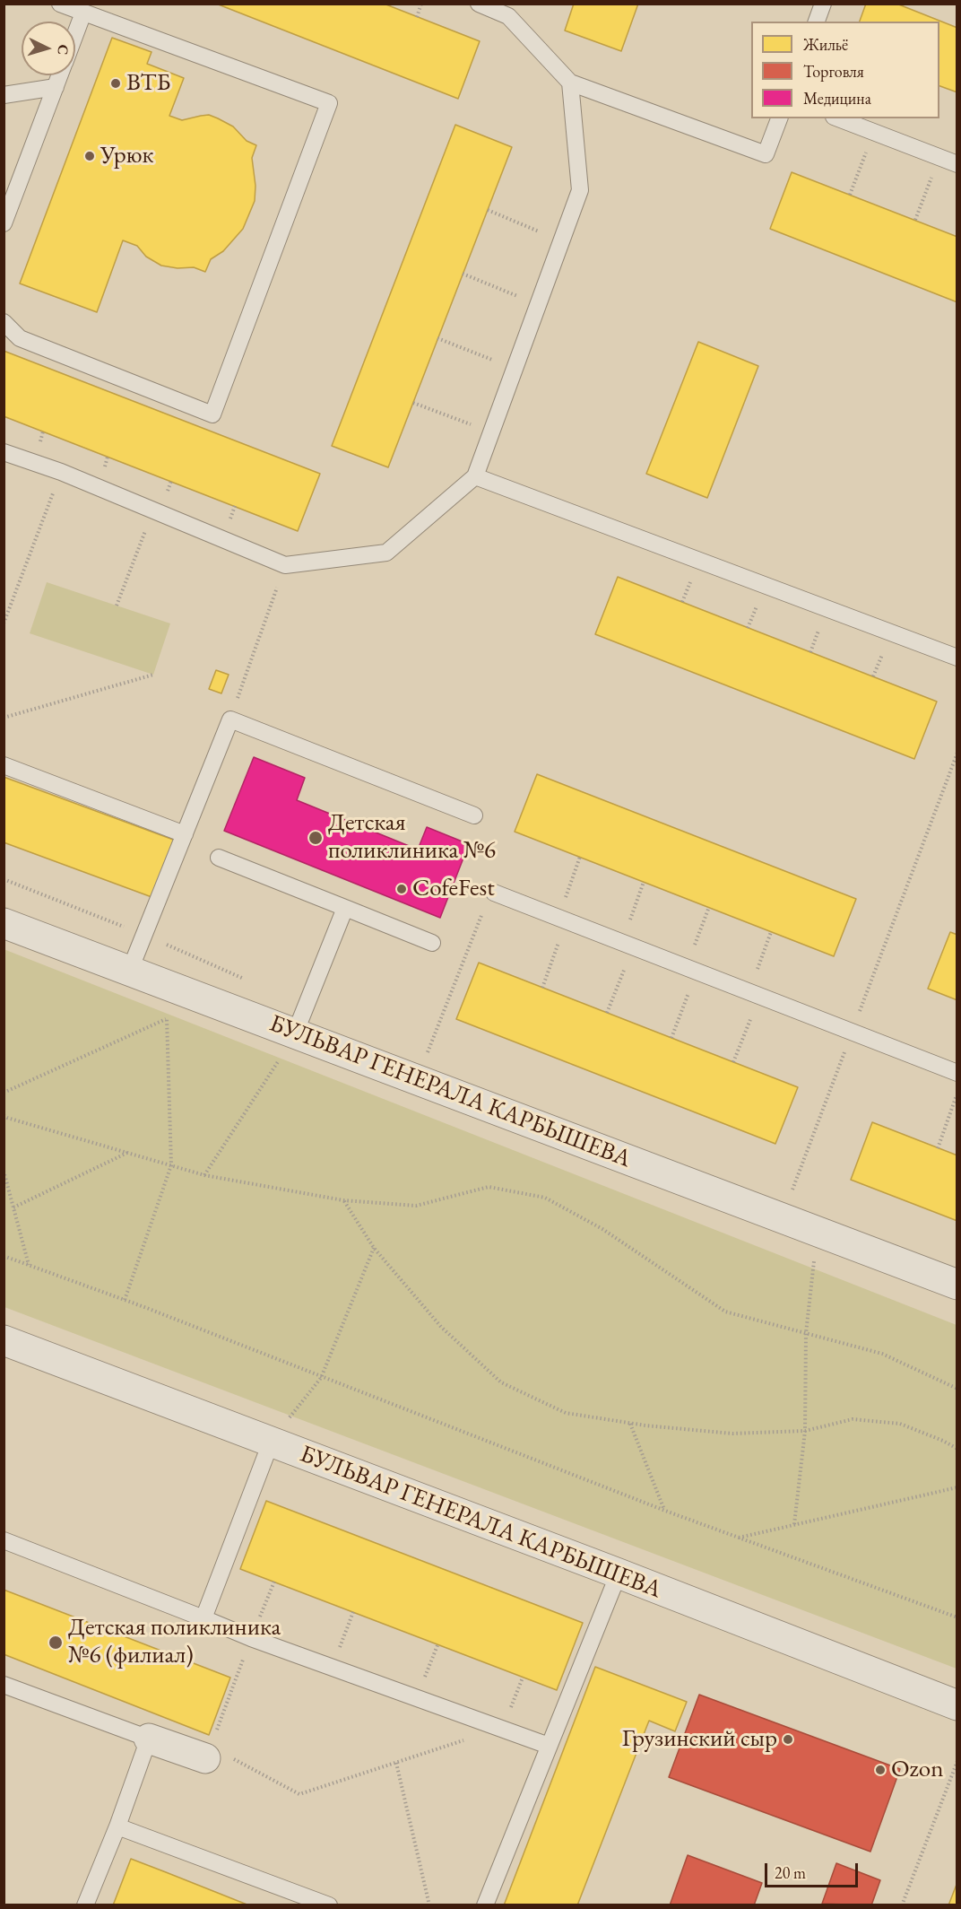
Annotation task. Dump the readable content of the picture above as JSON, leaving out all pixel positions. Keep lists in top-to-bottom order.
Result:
{
  "streets": {
    "street": ["БУЛЬВАР ГЕНЕРАЛА КАРБЫШЕВА"]
  },
  "places": [
    "ВТБ",
    "Урюк",
    "Детская поликлиника №6",
    "CofeFest",
    "Детская поликлиника №6 (филиал)",
    "Грузинский сыр",
    "Ozon"
  ],
  "legend": ["Жильё", "Торговля", "Медицина"],
  "scale_bar": "20 m",
  "north": "right"
}
